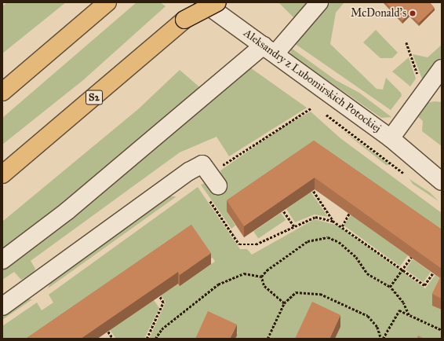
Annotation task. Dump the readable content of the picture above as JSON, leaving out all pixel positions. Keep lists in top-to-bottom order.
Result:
{
  "streets": {
    "highway": ["S2"],
    "street": ["Aleksandry z Lubomirskich Potockiej"]
  },
  "crossings": [
    ["Aleksandry z Lubomirskich Potockiej", "S2"]
  ],
  "places": ["McDonald's"]
}
